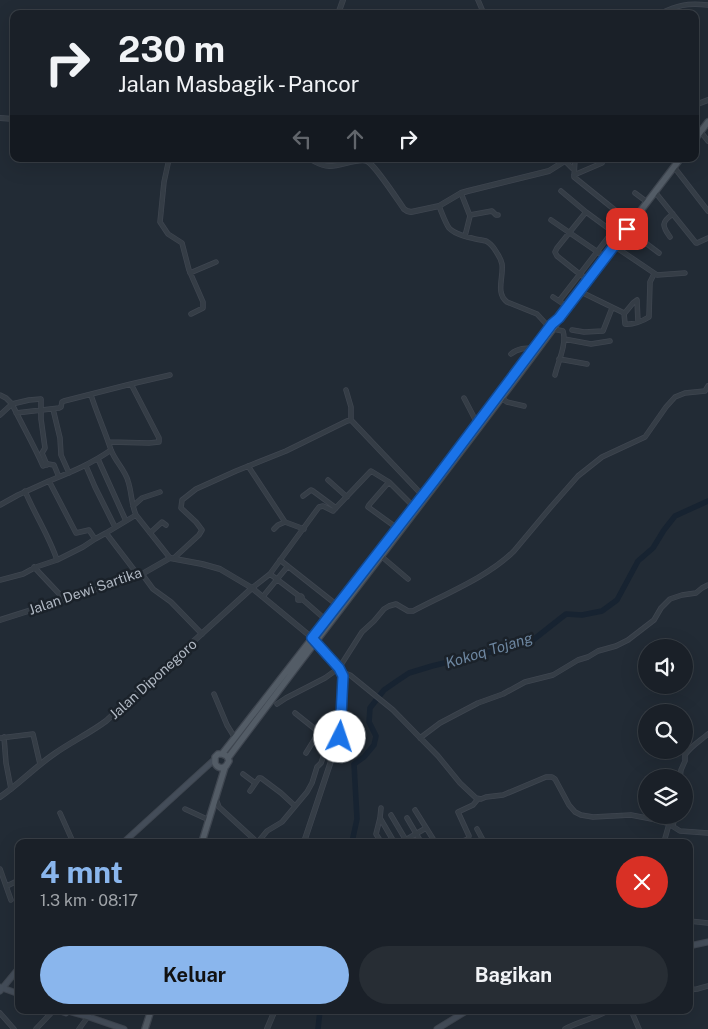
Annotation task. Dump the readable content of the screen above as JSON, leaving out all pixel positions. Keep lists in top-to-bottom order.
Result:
{
  "streets": {
    "street": ["Jalan Dewi Sartika", "Jalan Diponegoro"]
  },
  "water": ["Kokoq Tojang"],
  "page": {
    "turn": ["230 m", "Jalan Masbagik - Pancor"],
    "heading": ["4 mnt", "1.3 km · 08:17"],
    "buttons": ["Keluar", "Bagikan"]
  }
}
